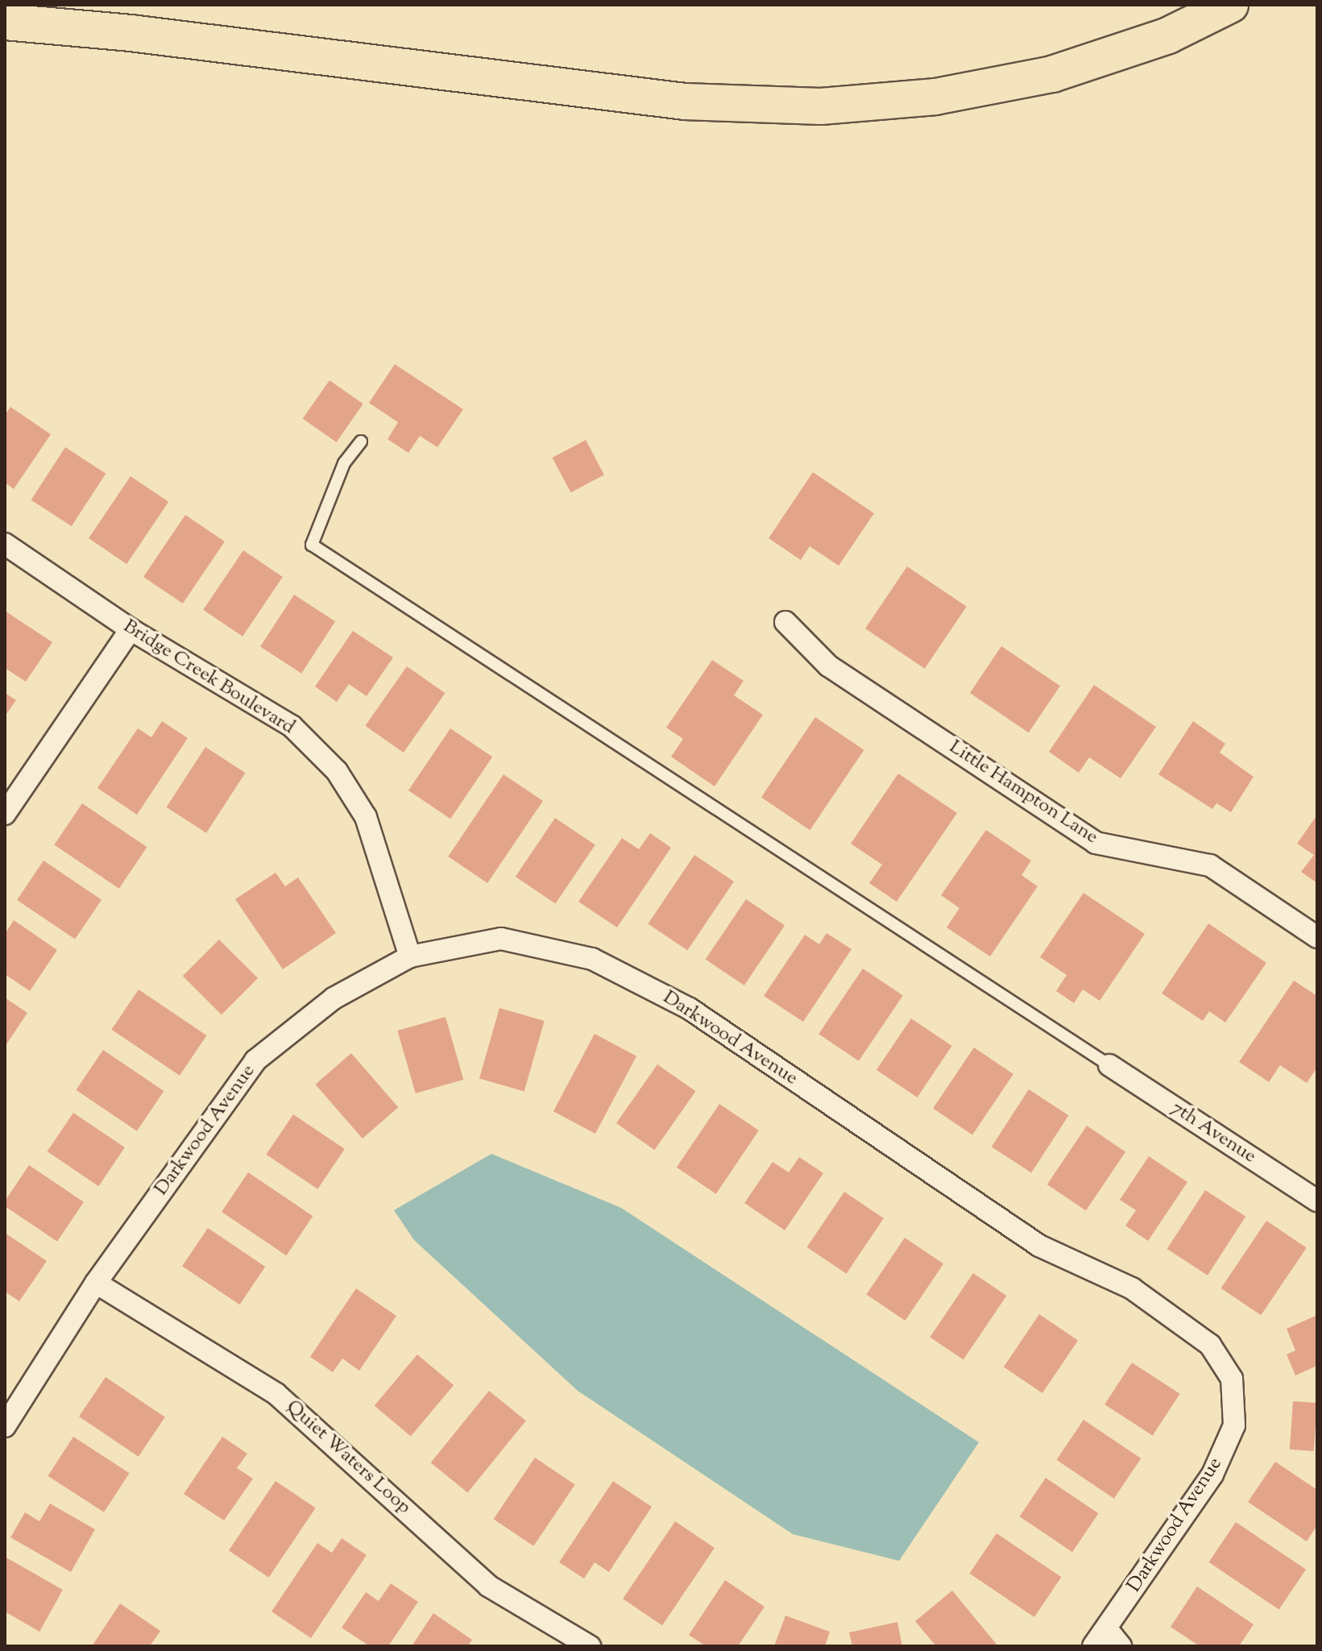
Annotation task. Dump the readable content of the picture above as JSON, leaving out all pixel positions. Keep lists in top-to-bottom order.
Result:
{
  "streets": {
    "street": [
      "Bridge Creek Boulevard",
      "Little Hampton Lane",
      "Darkwood Avenue",
      "7th Avenue",
      "Quiet Waters Loop"
    ]
  },
  "crossings": [
    ["Bridge Creek Boulevard", "Darkwood Avenue"],
    ["Darkwood Avenue", "Quiet Waters Loop"]
  ]
}
